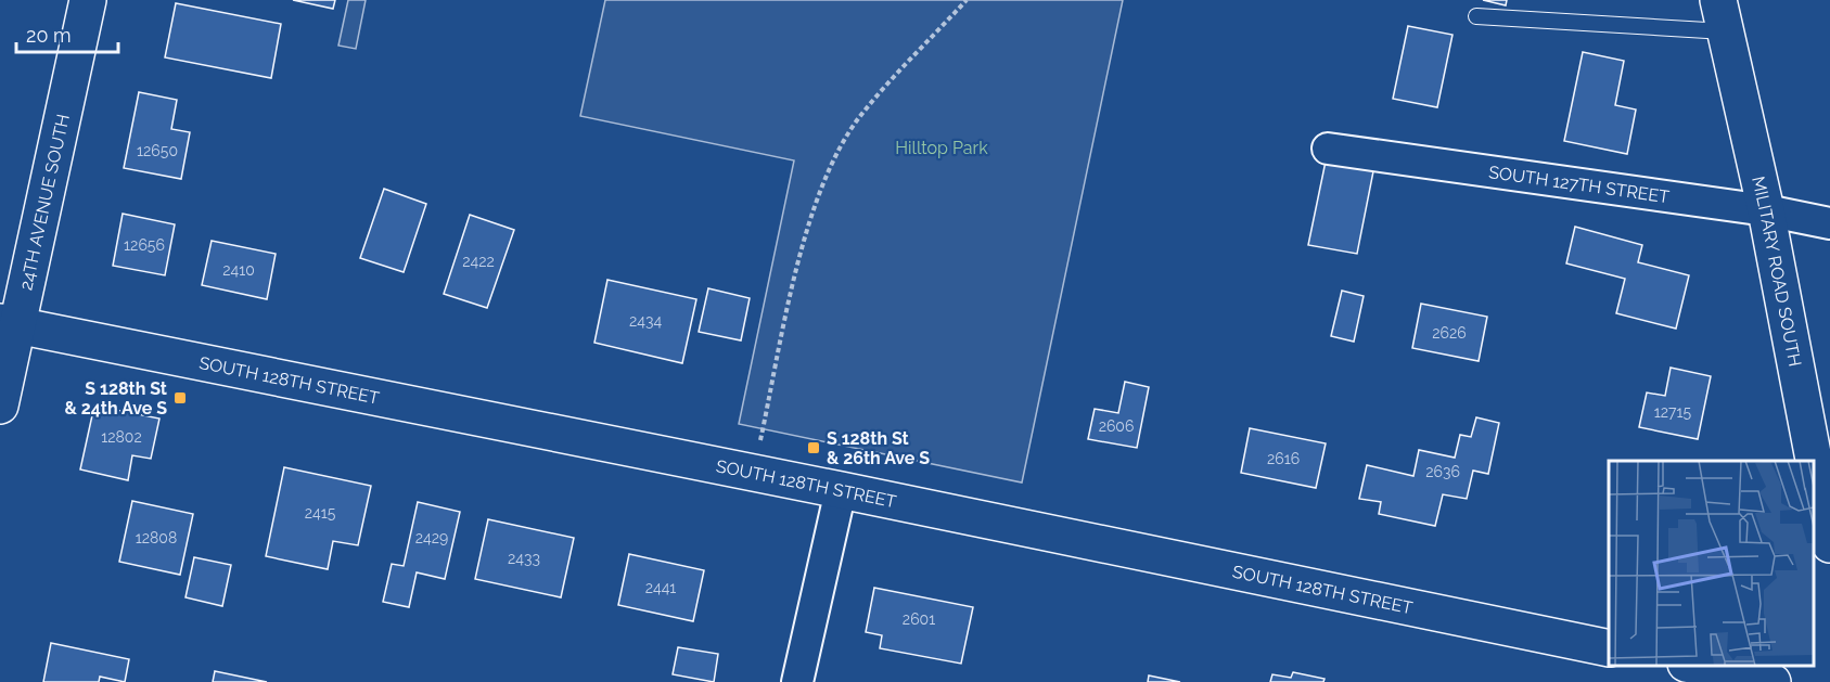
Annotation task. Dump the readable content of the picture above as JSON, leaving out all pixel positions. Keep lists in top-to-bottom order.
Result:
{
  "streets": {
    "street": [
      "SOUTH 127TH STREET",
      "24TH AVENUE SOUTH",
      "MILITARY ROAD SOUTH",
      "SOUTH 128TH STREET"
    ]
  },
  "crossings": [
    ["SOUTH 127TH STREET", "MILITARY ROAD SOUTH"],
    ["24TH AVENUE SOUTH", "SOUTH 128TH STREET"]
  ],
  "parks": ["Hilltop Park"],
  "places": {
    "transit": ["S 128th St & 24th Ave S", "S 128th St & 26th Ave S"]
  },
  "house_numbers": [
    "12650",
    "12656",
    "2422",
    "2410",
    "2434",
    "2626",
    "12715",
    "2606",
    "12802",
    "2616",
    "2636",
    "2415",
    "12808",
    "2429",
    "2433",
    "2441",
    "2601"
  ],
  "scale_bar": "20 m"
}
